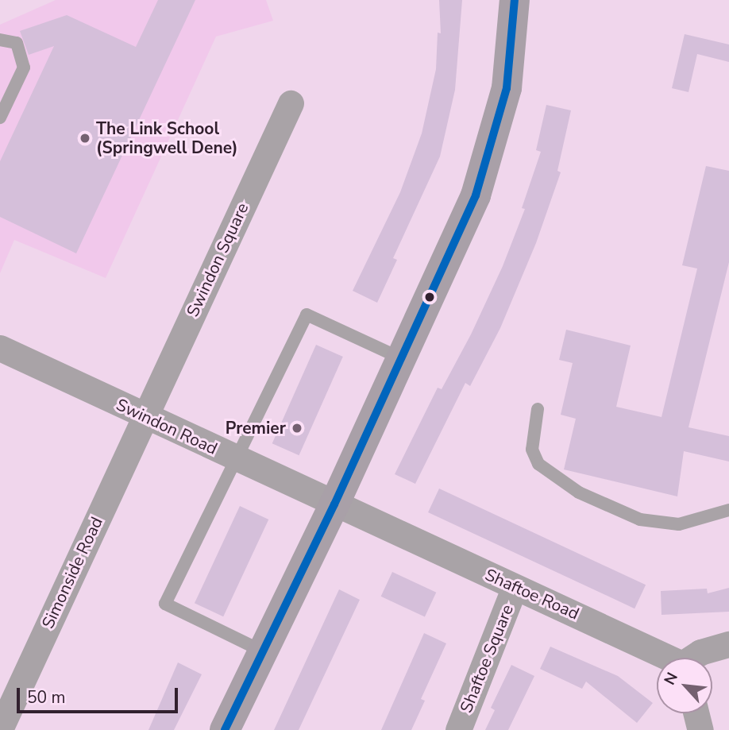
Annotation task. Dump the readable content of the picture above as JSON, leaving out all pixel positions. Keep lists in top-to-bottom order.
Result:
{
  "streets": {
    "street": [
      "Swindon Square",
      "Swindon Road",
      "Simonside Road",
      "Shaftoe Road",
      "Shaftoe Square"
    ]
  },
  "crossings": [
    ["Swindon Square", "Swindon Road"],
    ["Swindon Square", "Simonside Road"],
    ["Swindon Road", "Simonside Road"],
    ["Swindon Road", "Shaftoe Road"],
    ["Shaftoe Road", "Shaftoe Square"]
  ],
  "places": ["The Link School (Springwell Dene)", "Premier"],
  "scale_bar": "50 m",
  "north": "top left"
}
